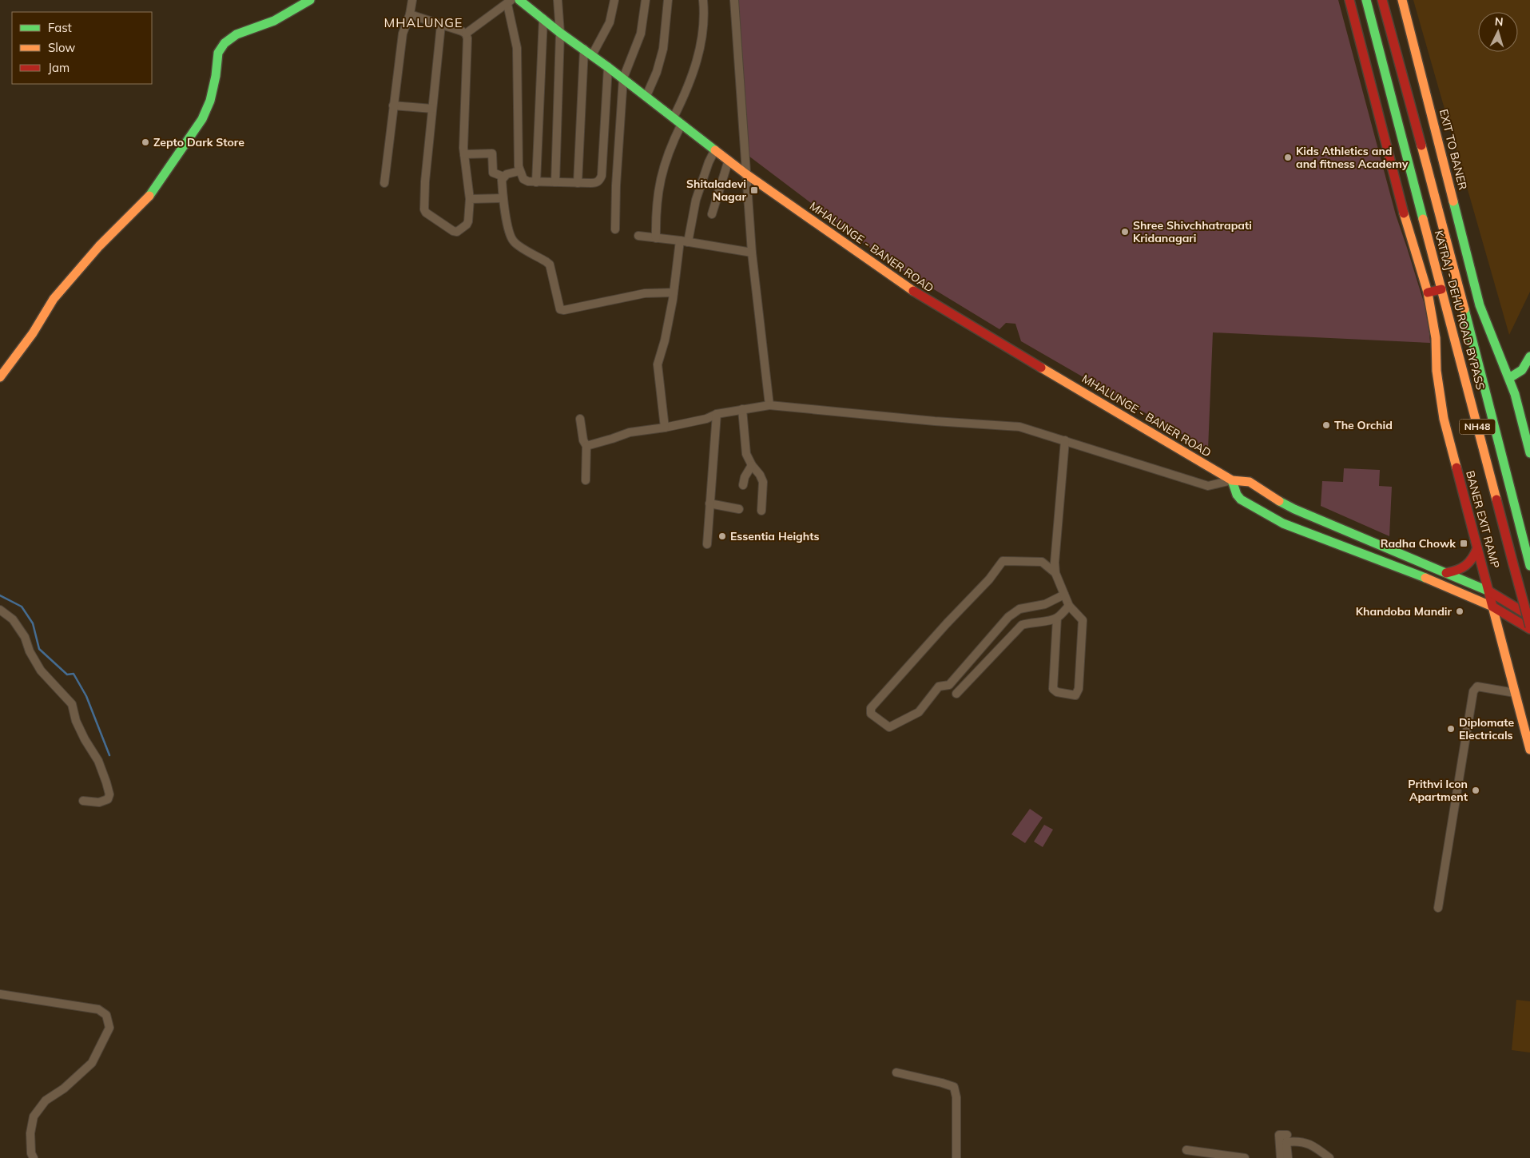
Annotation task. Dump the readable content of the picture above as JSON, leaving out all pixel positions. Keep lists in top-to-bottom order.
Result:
{
  "streets": {
    "main road": [
      "EXIT TO BANER",
      "MHALUNGE - BANER ROAD",
      "KATRAJ - DEHU ROAD BYPASS",
      "NH48",
      "BANER EXIT RAMP"
    ]
  },
  "crossings": [
    ["MHALUNGE - BANER ROAD", "BANER EXIT RAMP"]
  ],
  "districts": ["MHALUNGE"],
  "places": {
    "other": [
      "Zepto Dark Store",
      "Kids Athletics and and fitness Academy",
      "Shree Shivchhatrapati Kridanagari",
      "The Orchid",
      "Essentia Heights",
      "Khandoba Mandir",
      "Diplomate Electricals",
      "Prithvi Icon Apartment"
    ],
    "transit": ["Shitaladevi Nagar", "Radha Chowk"]
  },
  "legend": ["Fast", "Slow", "Jam"],
  "north": "top"
}
